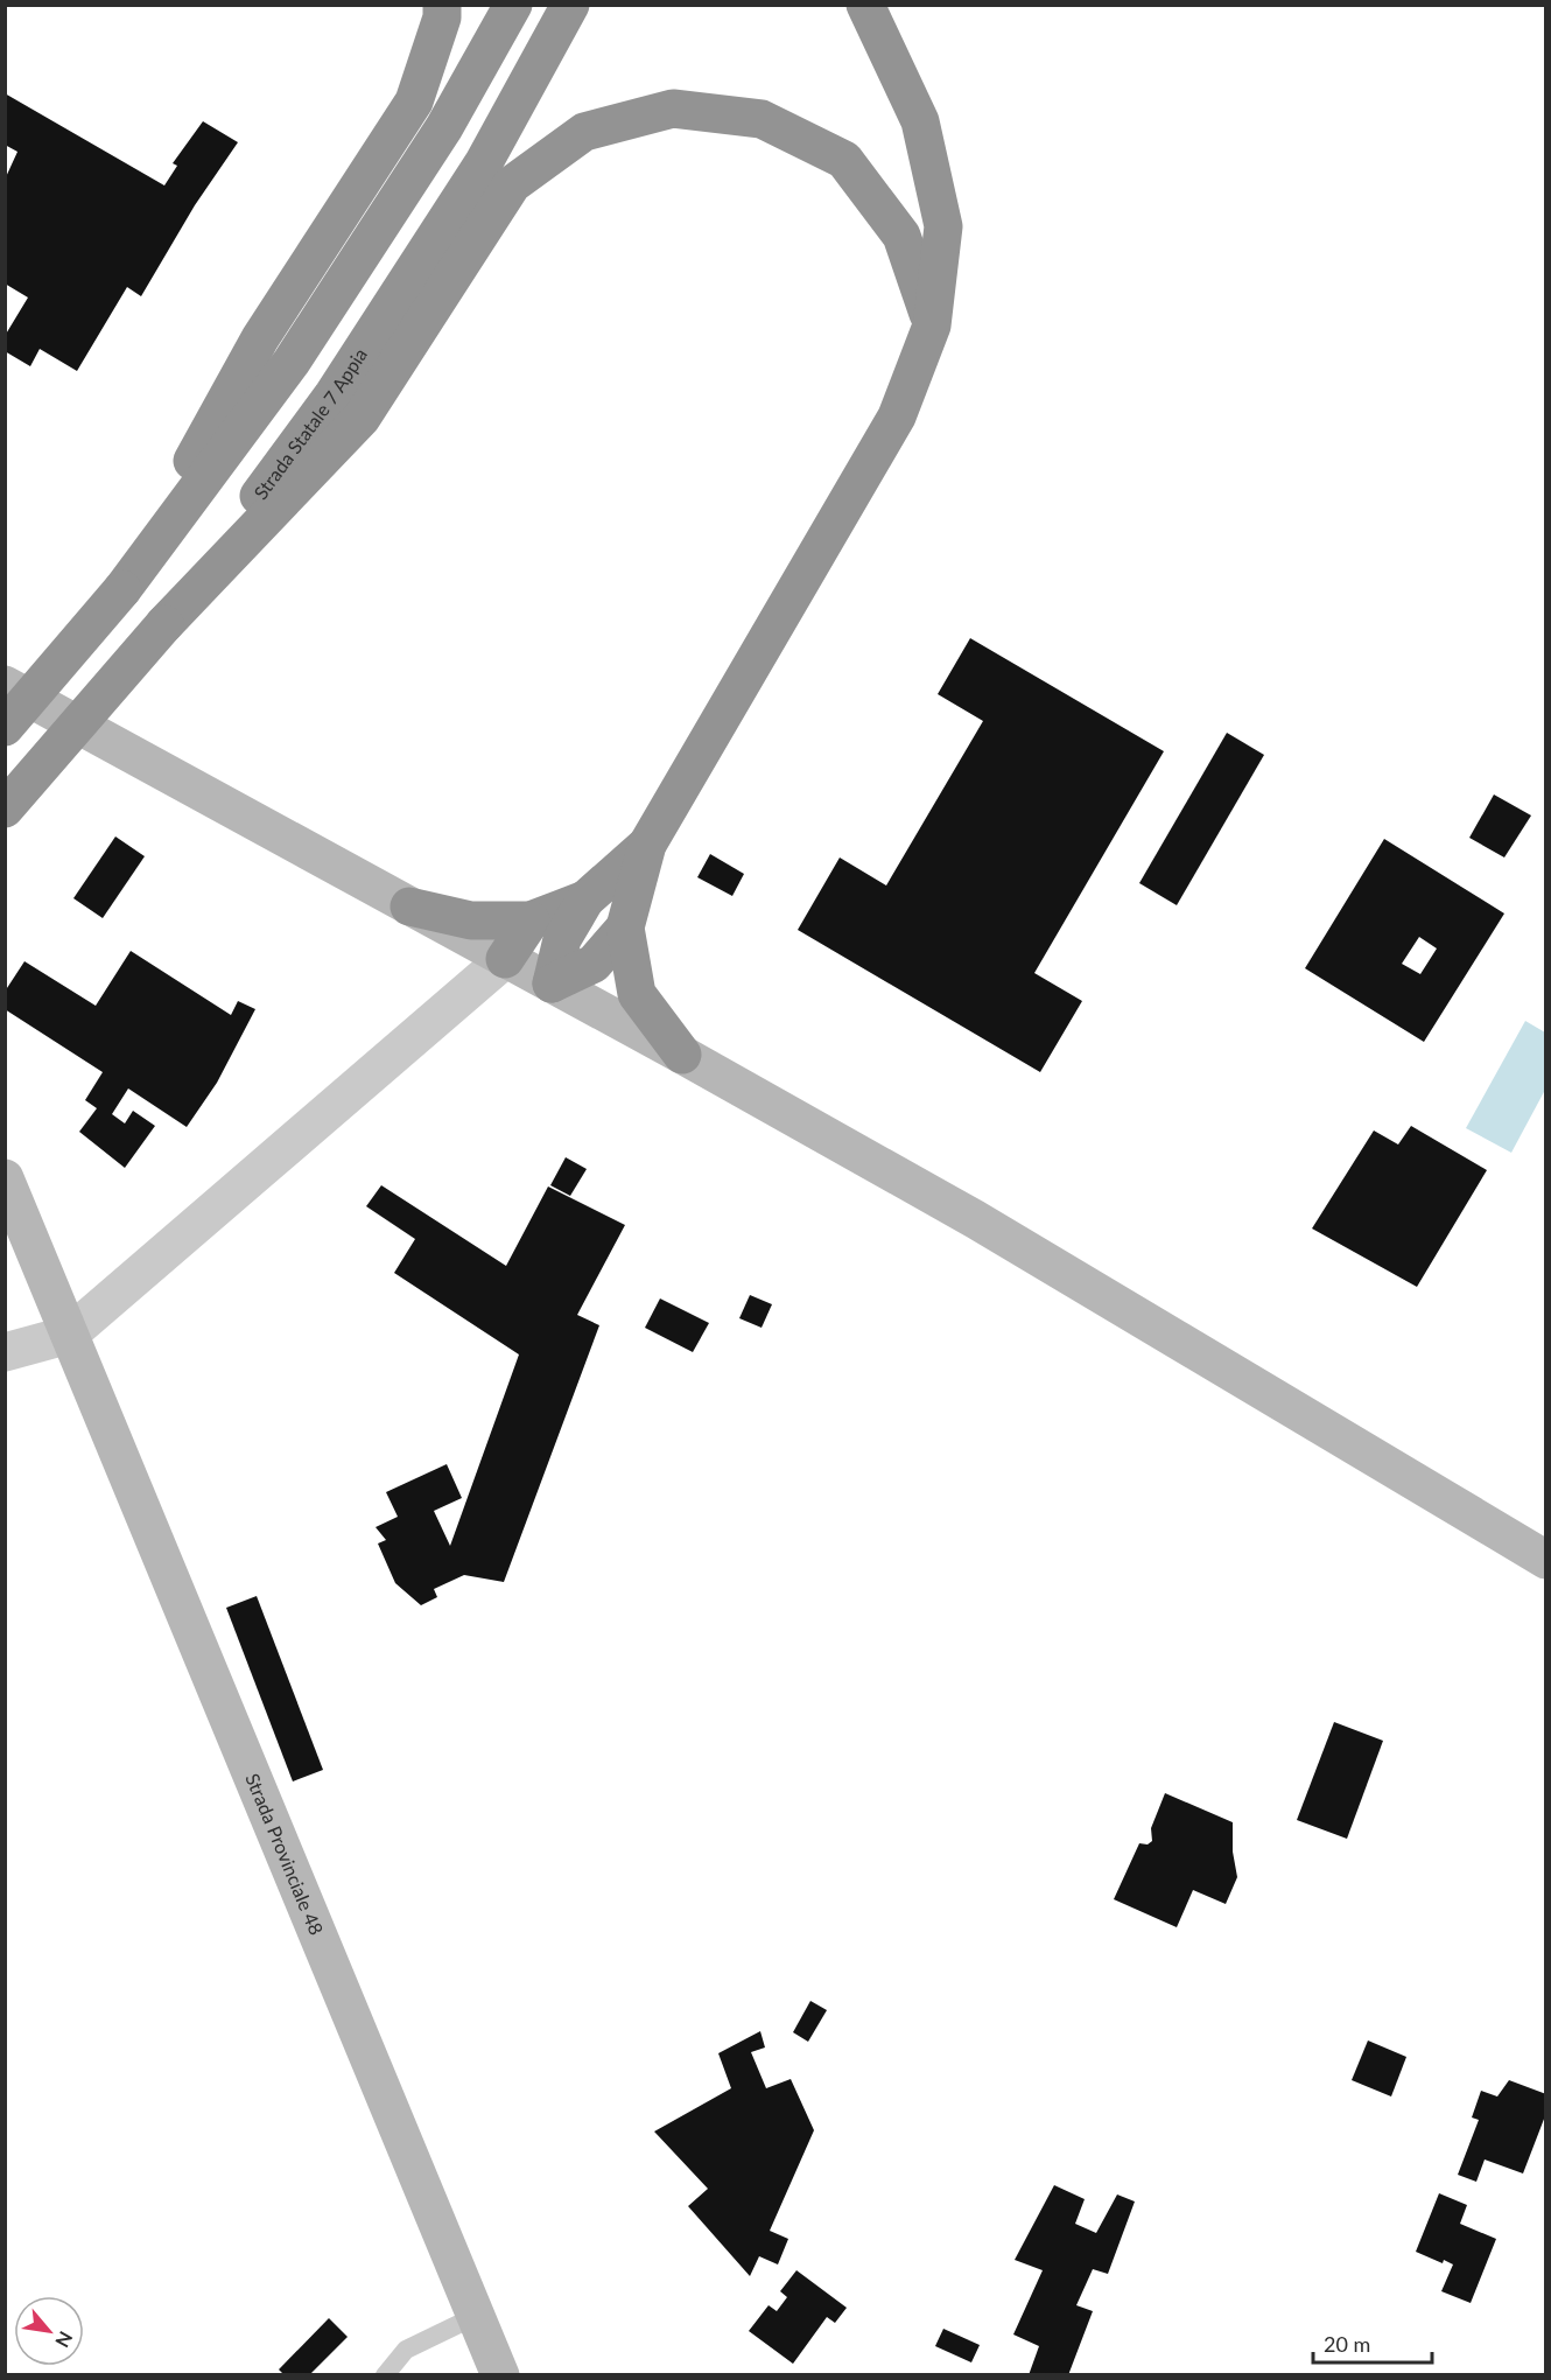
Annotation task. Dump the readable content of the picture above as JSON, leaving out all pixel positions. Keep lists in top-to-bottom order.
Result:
{
  "streets": {
    "highway": ["Strada Statale 7 Appia"],
    "main road": ["Strada Provinciale 48"]
  },
  "scale_bar": "20 m",
  "north": "bottom right"
}
